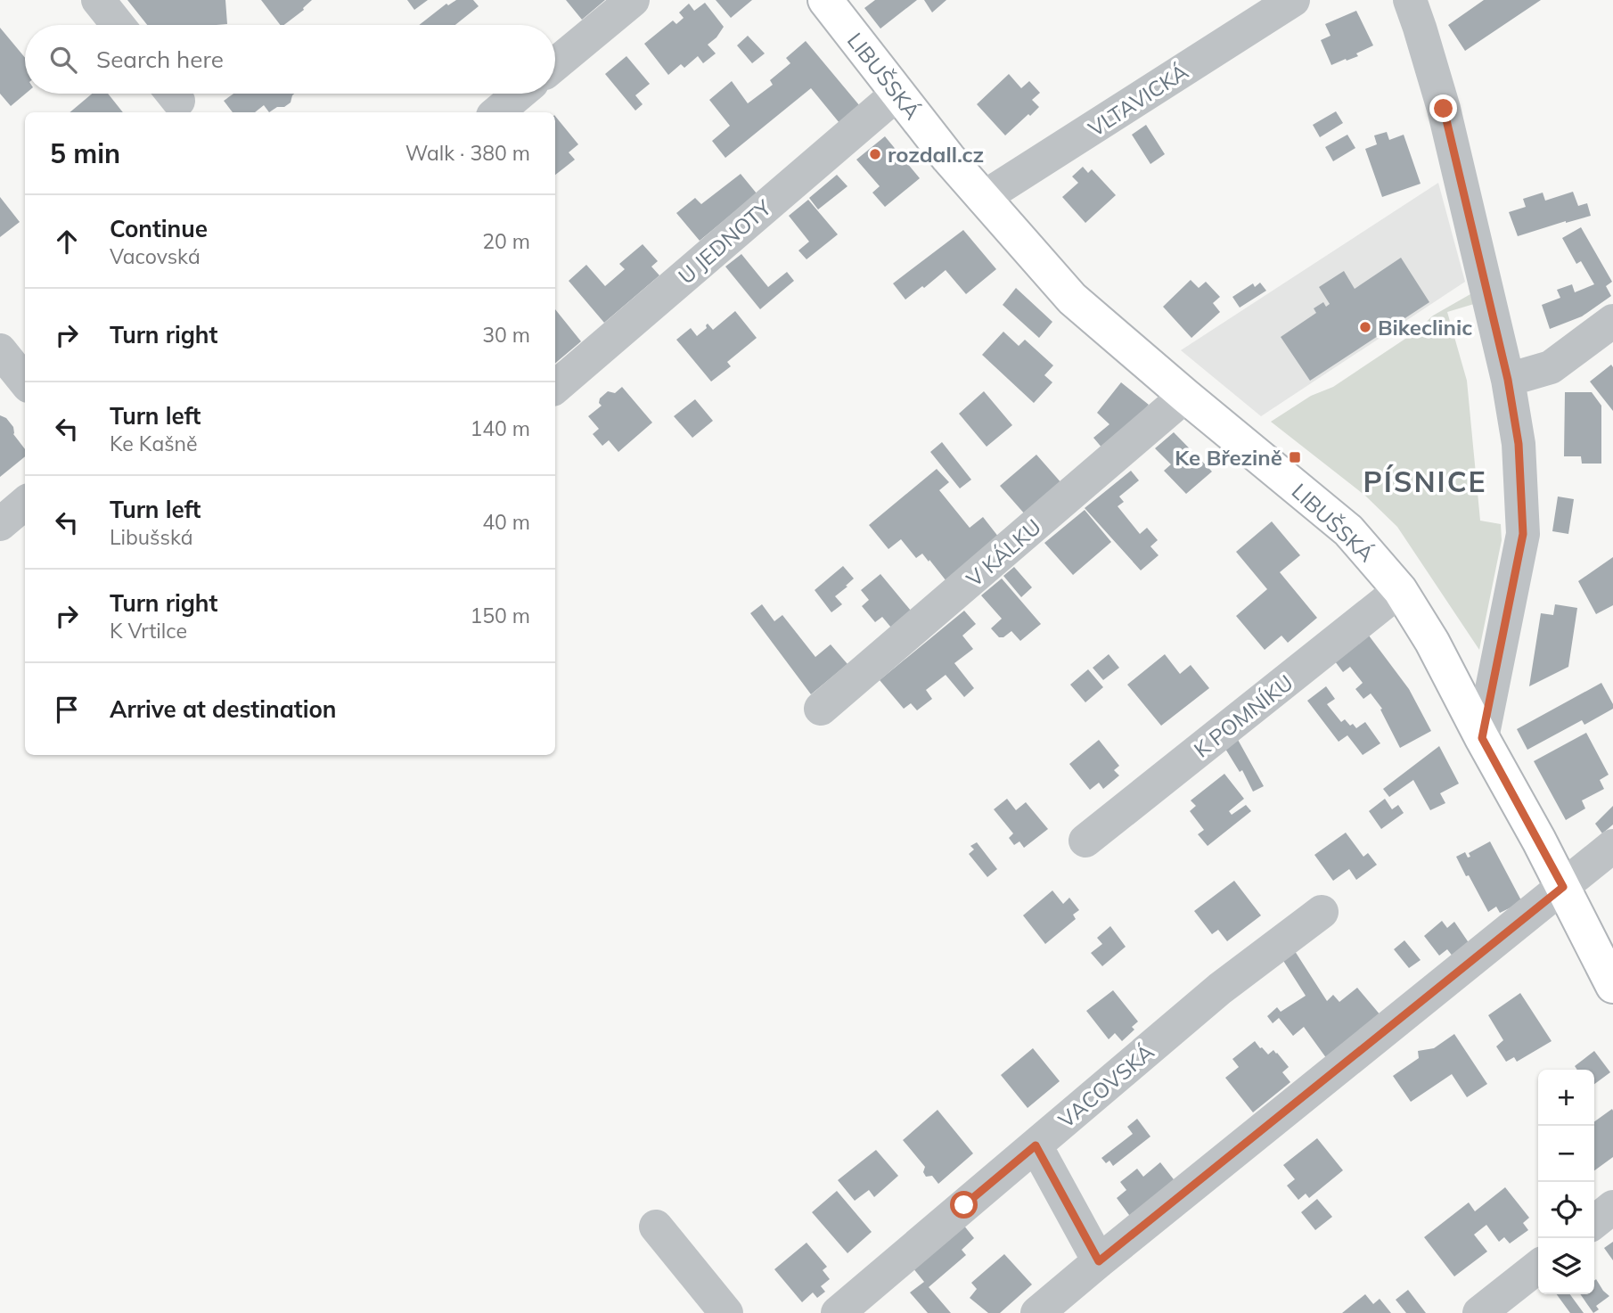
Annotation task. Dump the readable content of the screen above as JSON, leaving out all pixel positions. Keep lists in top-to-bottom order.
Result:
{
  "streets": {
    "street": [
      "LIBUŠSKÁ",
      "VLTAVICKÁ",
      "U JEDNOTY",
      "V KÁLKU",
      "K POMNÍKU",
      "VACOVSKÁ"
    ]
  },
  "crossings": [
    ["LIBUŠSKÁ", "VLTAVICKÁ"],
    ["LIBUŠSKÁ", "U JEDNOTY"],
    ["LIBUŠSKÁ", "V KÁLKU"],
    ["LIBUŠSKÁ", "K POMNÍKU"]
  ],
  "districts": ["PÍSNICE"],
  "places": {
    "other": ["rozdall.cz", "Bikeclinic"],
    "transit": ["Ke Březině"]
  },
  "page": {
    "search": "Search here",
    "heading": ["5 min", "Walk · 380 m"],
    "list": [
      ["Continue", "Vacovská", "20 m"],
      ["Turn right", "30 m"],
      ["Turn left", "Ke Kašně", "140 m"],
      ["Turn left", "Libušská", "40 m"],
      ["Turn right", "K Vrtilce", "150 m"],
      "Arrive at destination"
    ],
    "map_buttons": ["+", "−"]
  }
}
